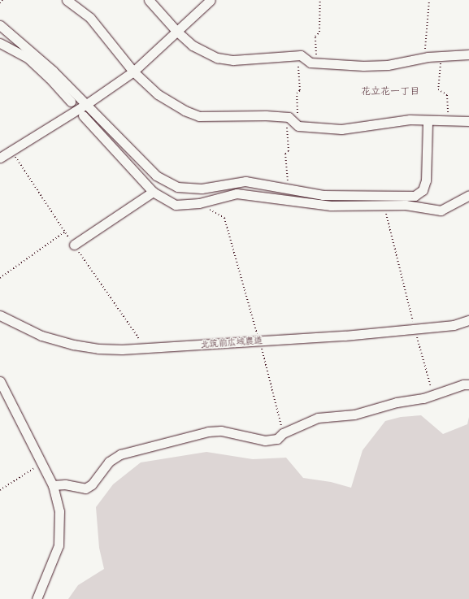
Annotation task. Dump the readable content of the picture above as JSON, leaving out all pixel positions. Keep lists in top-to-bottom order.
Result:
{
  "streets": {
    "street": ["北筑前広域農道"]
  },
  "districts": ["花立花一丁目"]
}
